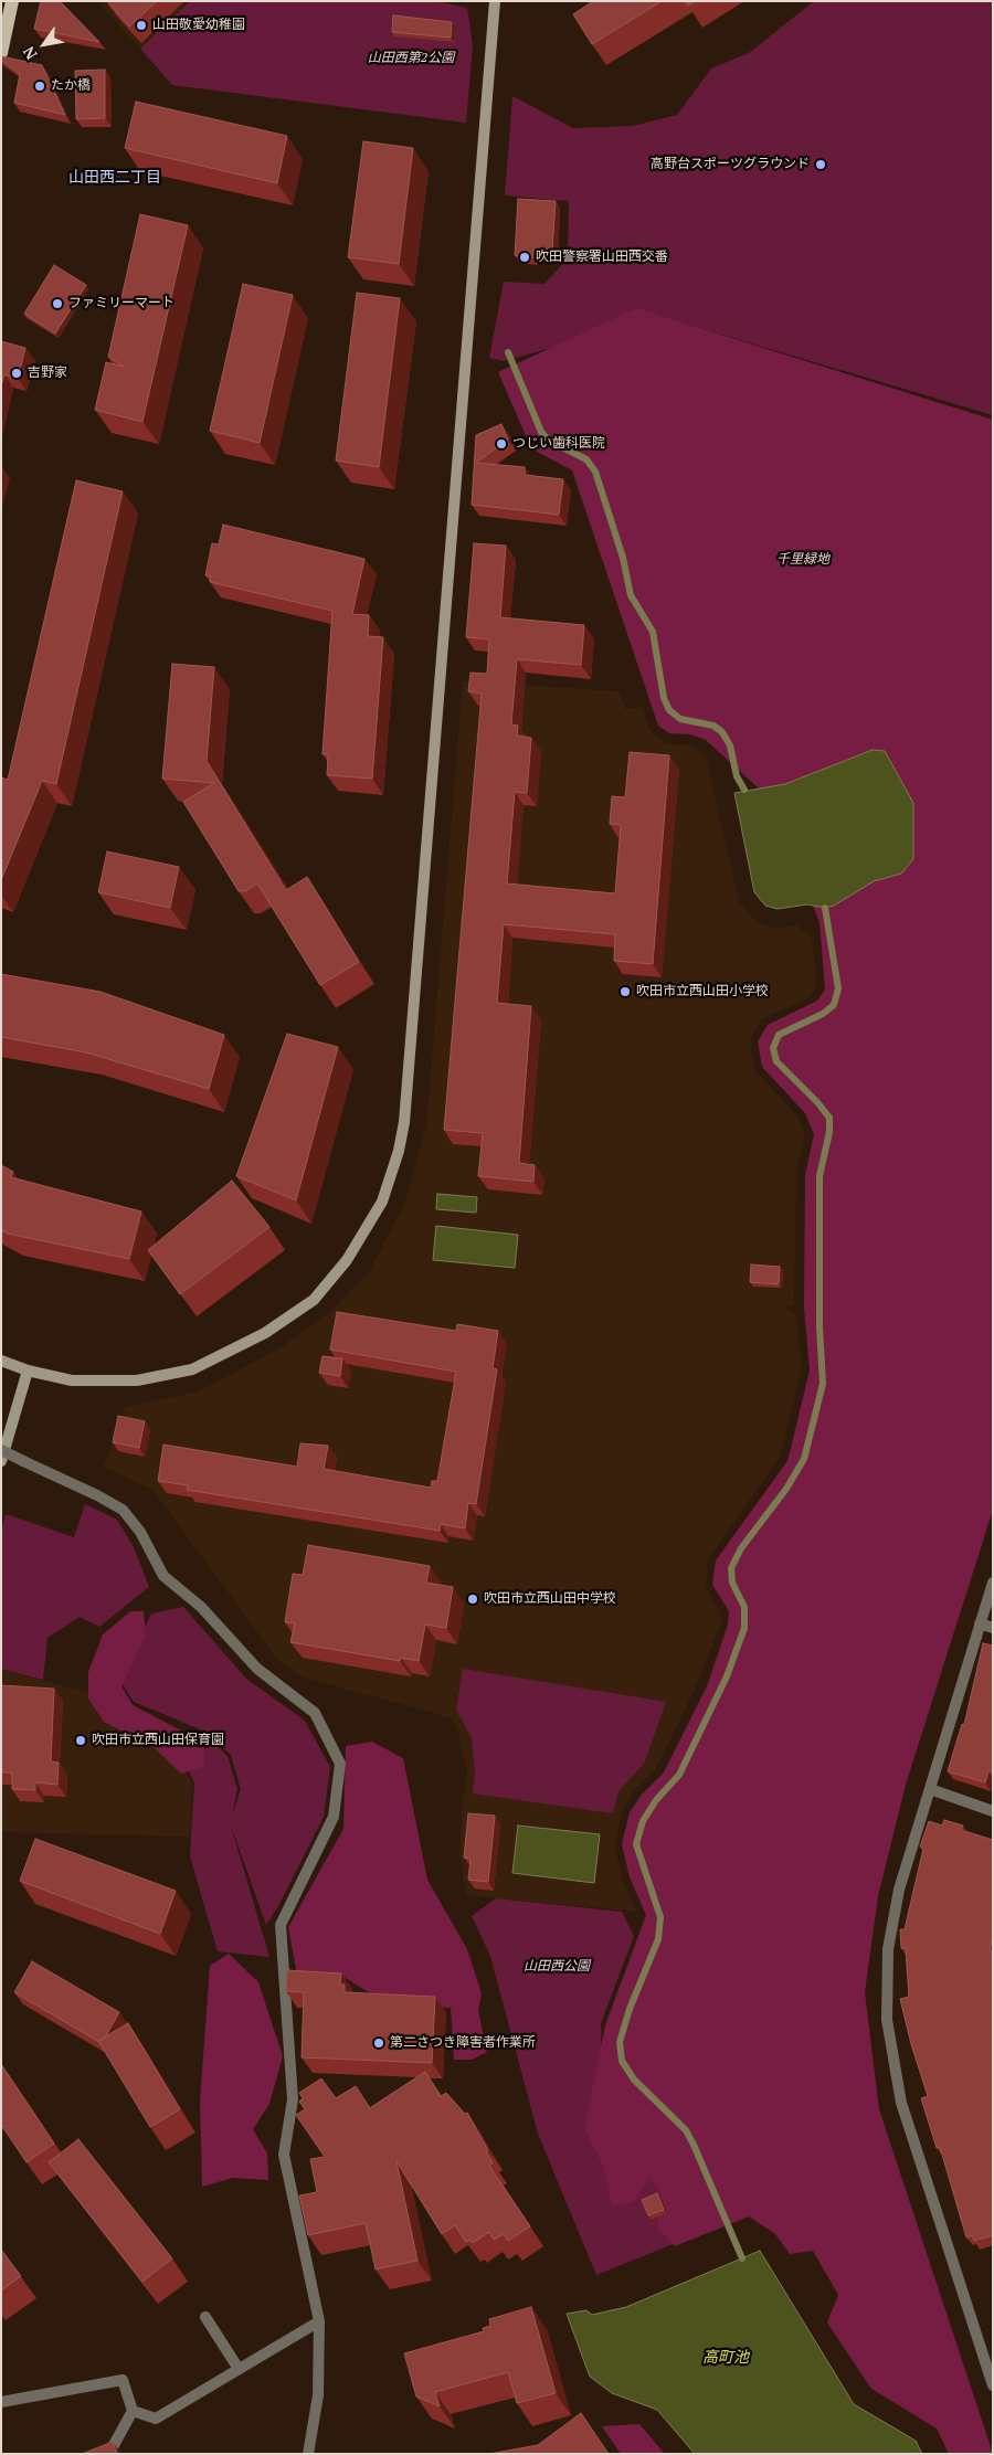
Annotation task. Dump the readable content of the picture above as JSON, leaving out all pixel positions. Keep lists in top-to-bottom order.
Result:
{
  "districts": ["山田西二丁目"],
  "water": ["高町池"],
  "parks": ["山田西第2公園", "千里緑地", "山田西公園"],
  "places": [
    "山田敬愛幼稚園",
    "たか橋",
    "高野台スポーツグラウンド",
    "吹田警察署山田西交番",
    "ファミリーマート",
    "吉野家",
    "つじい歯科医院",
    "吹田市立西山田小学校",
    "吹田市立西山田中学校",
    "吹田市立西山田保育園",
    "第二さつき障害者作業所"
  ],
  "north": "bottom left"
}
